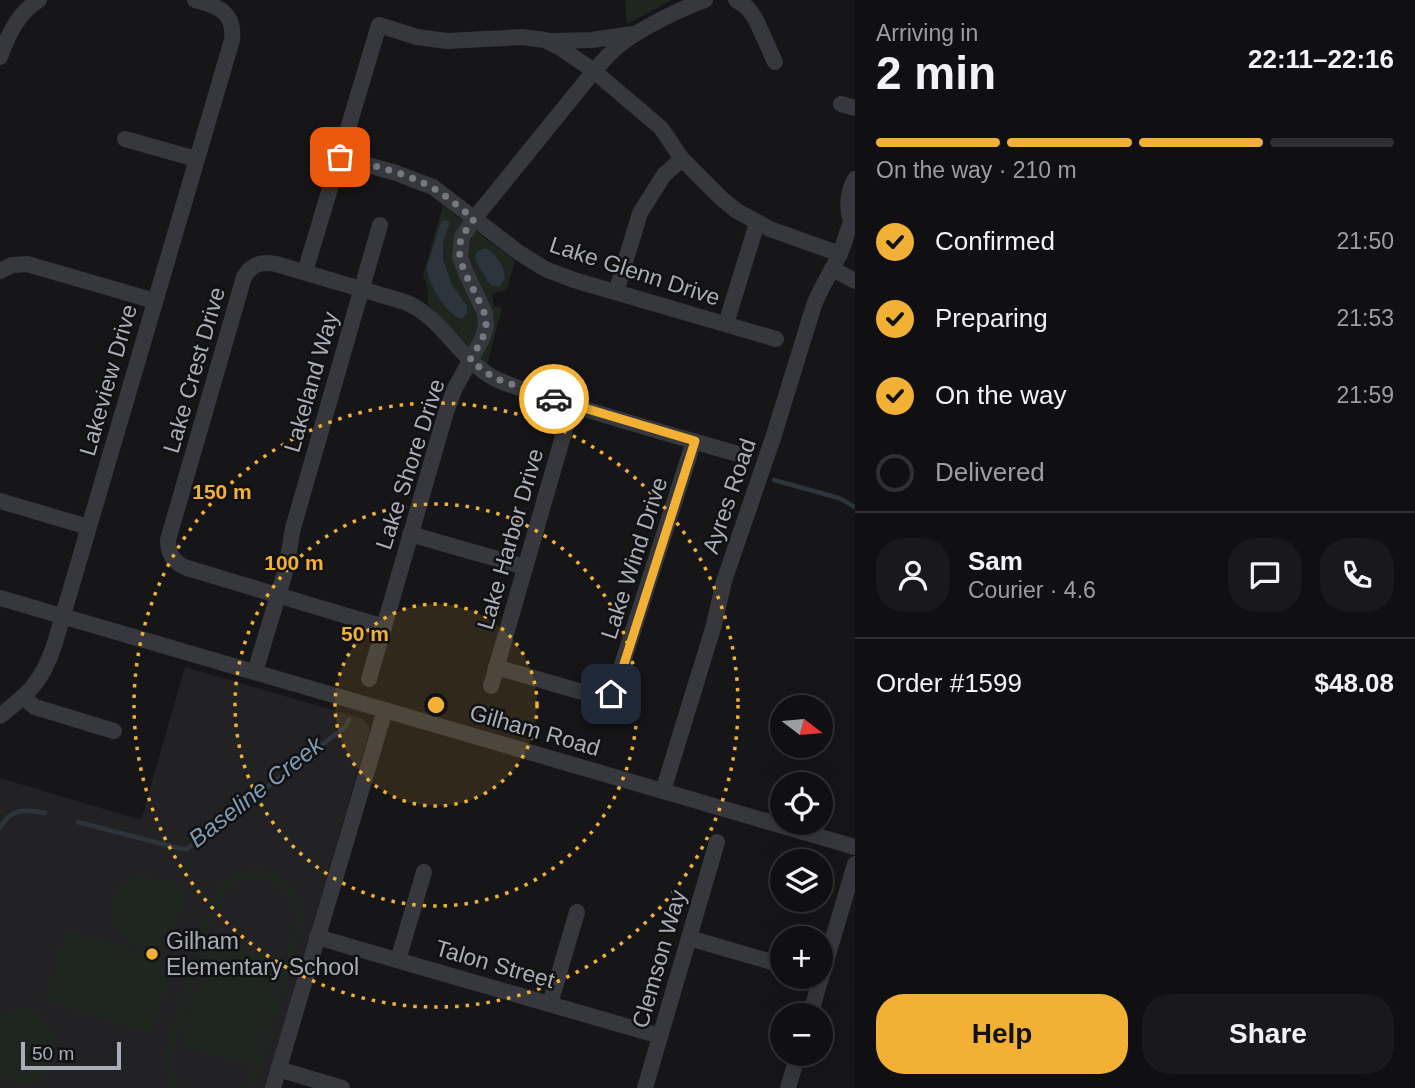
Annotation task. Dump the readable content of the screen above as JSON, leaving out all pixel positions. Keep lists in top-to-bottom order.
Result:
{
  "streets": {
    "street": [
      "Lake Glenn Drive",
      "Lake Crest Drive",
      "Lakeview Drive",
      "Lakeland Way",
      "Lake Shore Drive",
      "Ayres Road",
      "Lake Harbor Drive",
      "Lake Wind Drive",
      "Gilham Road",
      "Clemson Way",
      "Talon Street"
    ]
  },
  "crossings": [
    ["Lake Glenn Drive", "Lake Shore Drive"],
    ["Lake Crest Drive", "Lakeland Way"],
    ["Lake Crest Drive", "Lake Shore Drive"],
    ["Lakeview Drive", "Gilham Road"],
    ["Lakeland Way", "Gilham Road"],
    ["Ayres Road", "Gilham Road"],
    ["Lake Harbor Drive", "Lake Wind Drive"],
    ["Clemson Way", "Talon Street"]
  ],
  "water": ["Baseline Creek"],
  "places": ["Gilham Elementary School"],
  "scale_bar": "50 m",
  "north": "right",
  "page": {
    "heading": ["2 min", "Arriving in", "22:11–22:16"],
    "panel": [
      "Sam",
      "Courier · 4.6",
      "Order #1599",
      "$48.08"
    ],
    "bar": "On the way · 210 m",
    "list": [
      ["Confirmed", "21:50"],
      ["Preparing", "21:53"],
      ["On the way", "21:59"],
      "Delivered"
    ],
    "map_buttons": ["+", "−"],
    "buttons": ["Help", "Share"],
    "scale": "50 m"
  },
  "rings": ["150 m", "100 m", "50 m"]
}
